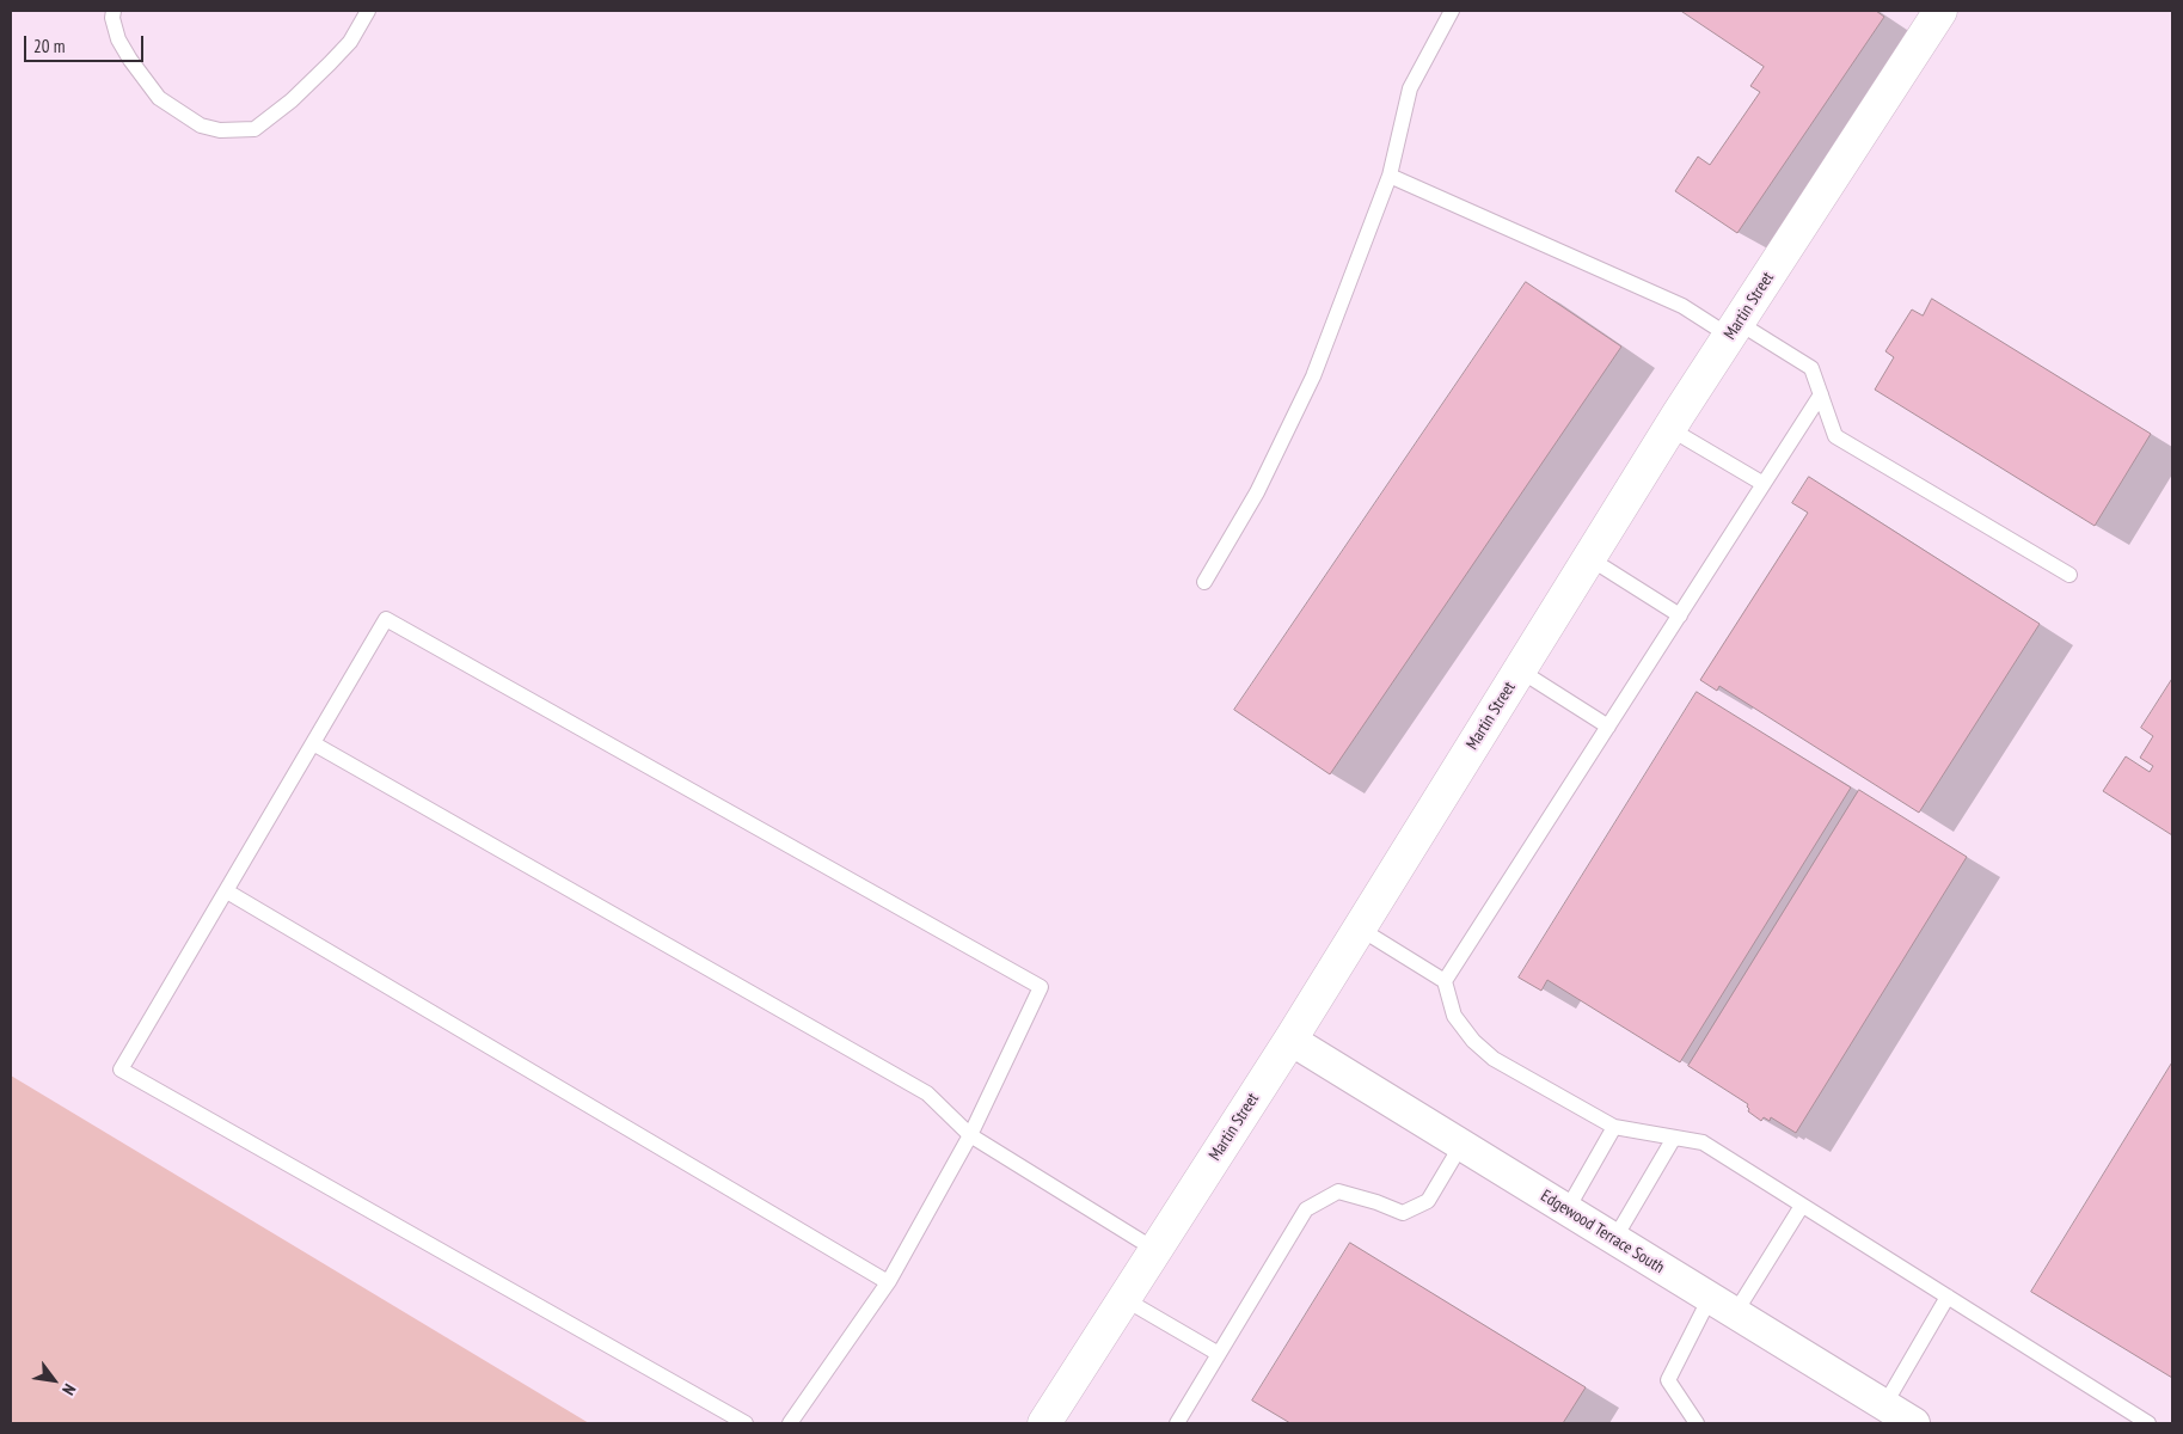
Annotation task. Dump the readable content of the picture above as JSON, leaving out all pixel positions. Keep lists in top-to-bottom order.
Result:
{
  "streets": {
    "street": ["Martin Street", "Edgewood Terrace South"]
  },
  "crossings": [
    ["Martin Street", "Edgewood Terrace South"]
  ],
  "scale_bar": "20 m",
  "north": "bottom right"
}
